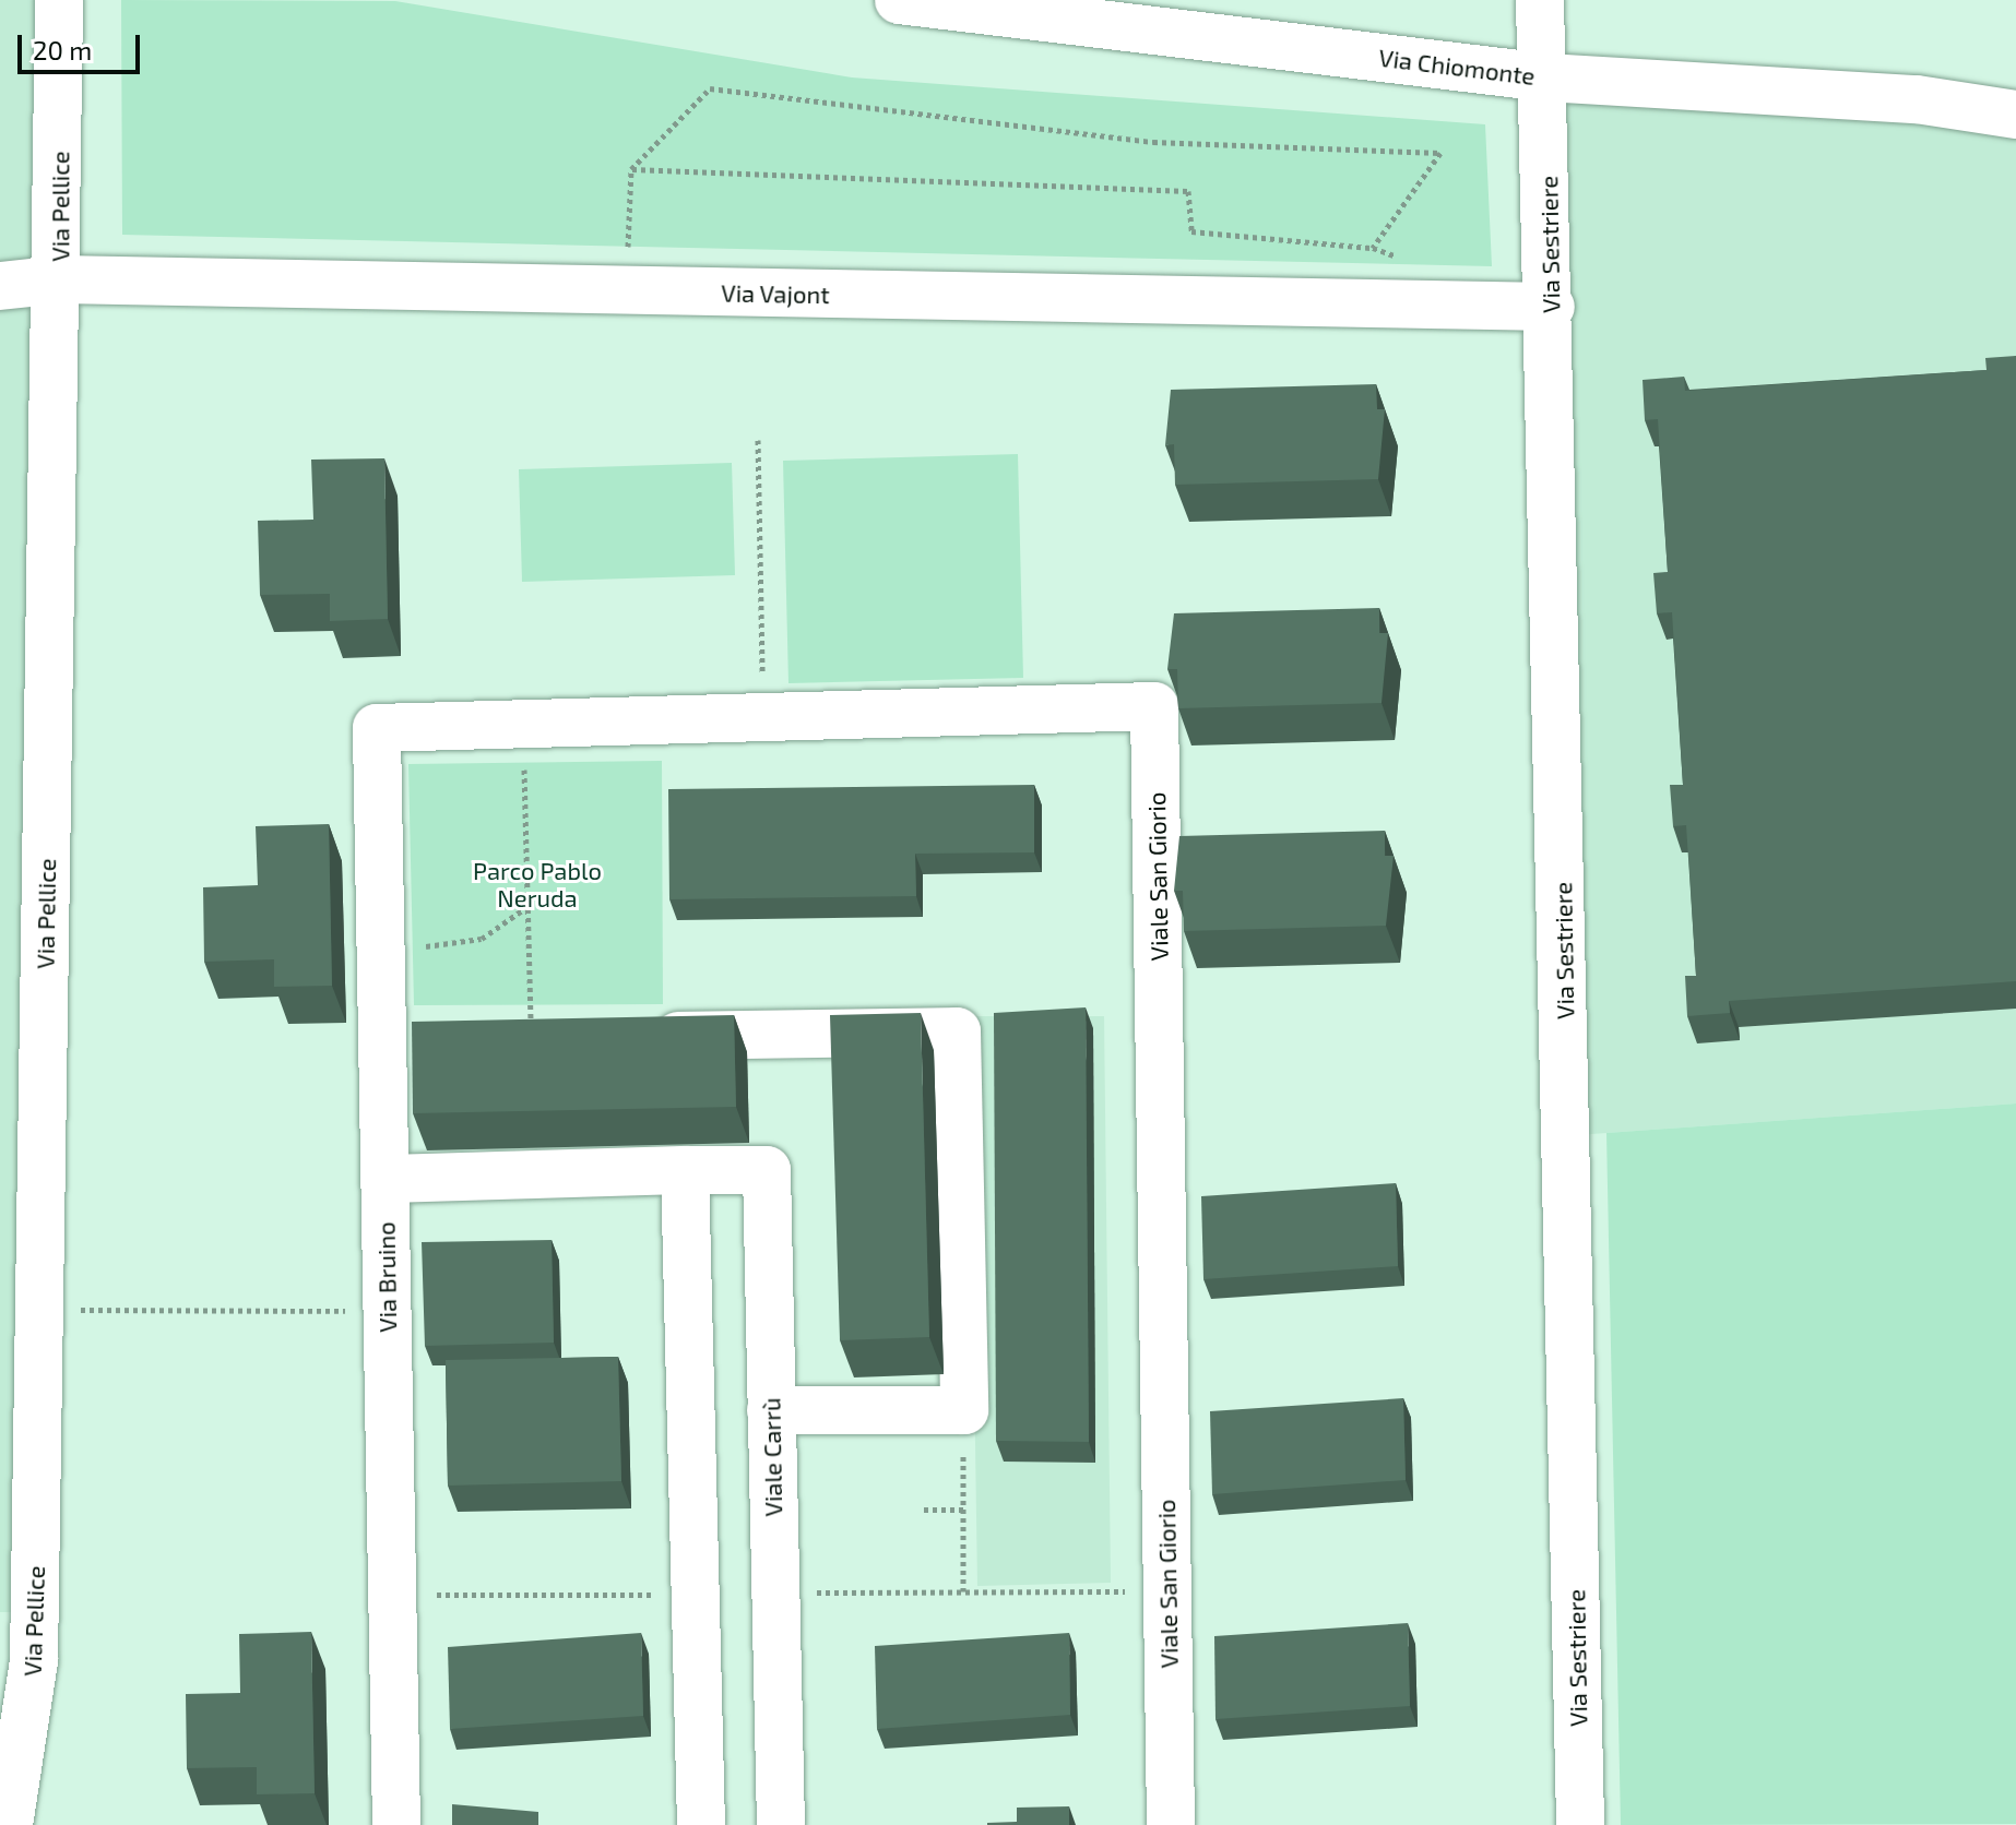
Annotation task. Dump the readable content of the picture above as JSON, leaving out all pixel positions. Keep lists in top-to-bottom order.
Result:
{
  "streets": {
    "street": [
      "Via Chiomonte",
      "Via Pellice",
      "Via Sestriere",
      "Via Vajont",
      "Viale San Giorio",
      "Via Bruino",
      "Viale Carrù"
    ]
  },
  "crossings": [
    ["Via Chiomonte", "Via Sestriere"],
    ["Via Pellice", "Via Vajont"],
    ["Via Sestriere", "Via Vajont"],
    ["Viale San Giorio", "Via Bruino"],
    ["Via Bruino", "Viale Carrù"]
  ],
  "parks": ["Parco Pablo Neruda"],
  "scale_bar": "20 m"
}
